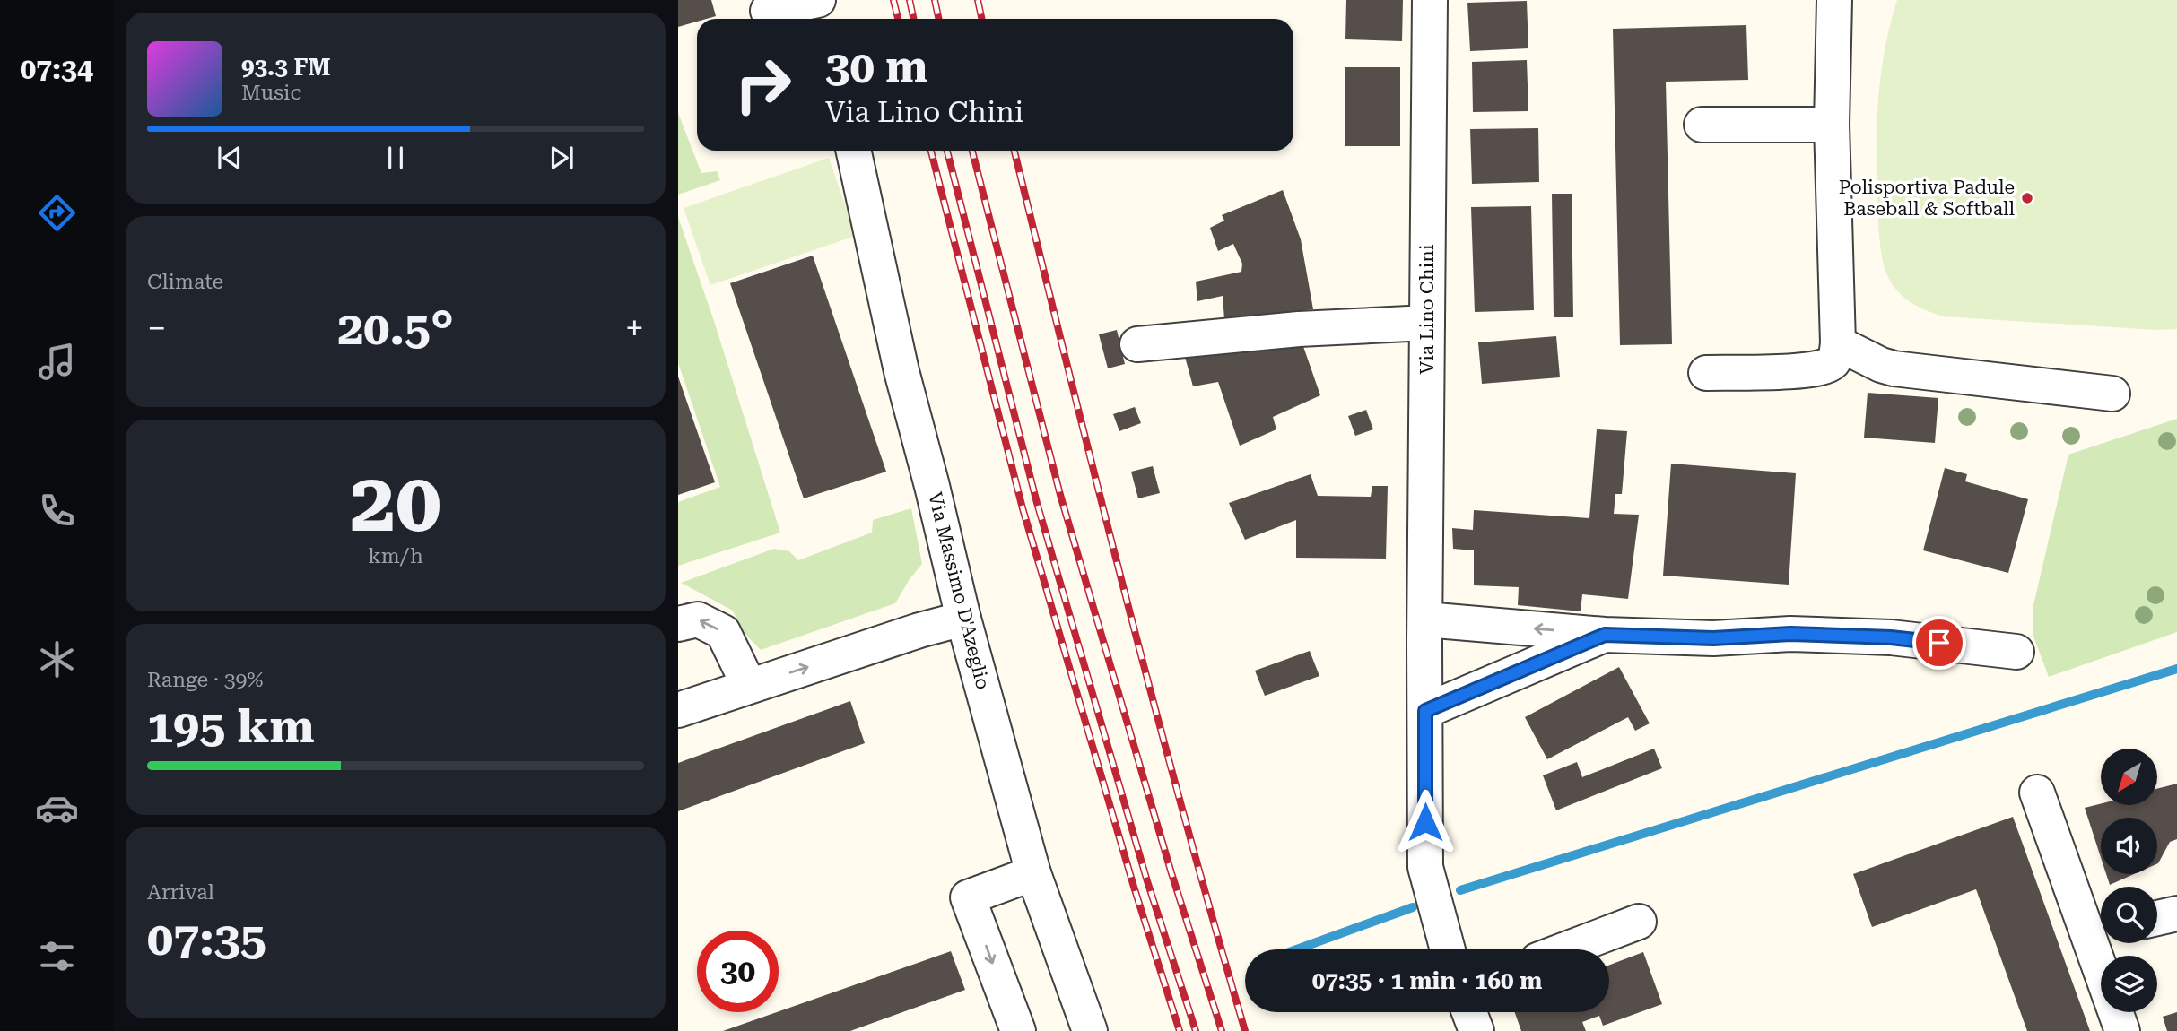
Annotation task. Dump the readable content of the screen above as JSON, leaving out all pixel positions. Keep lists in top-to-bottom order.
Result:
{
  "streets": {
    "street": ["Via Lino Chini", "Via Massimo D'Azeglio"]
  },
  "places": ["Polisportiva Padule Baseball & Softball"],
  "north": "bottom left",
  "page": {
    "tabs": "07:34",
    "turn": ["30 m", "Via Lino Chini"],
    "song": ["93.3 FM", "Music"],
    "tile": [
      "Climate",
      ["20", "km/h"],
      ["Range · 39%", "195 km"],
      ["Arrival", "07:35"]
    ],
    "heat": ["−", "20.5°", "+"],
    "limit": "30",
    "trip": "07:35 · 1 min · 160 m"
  }
}
